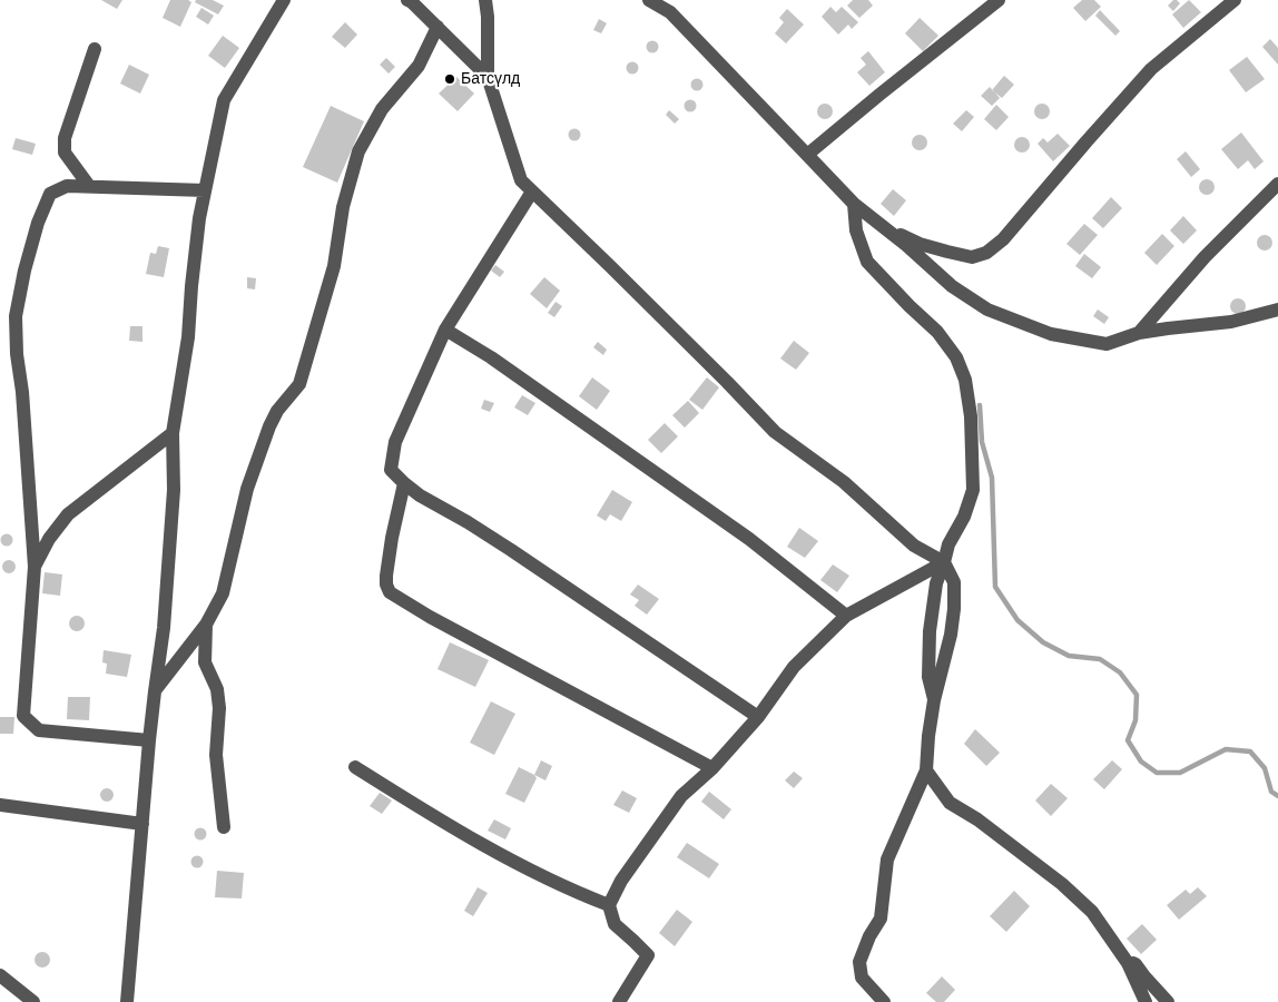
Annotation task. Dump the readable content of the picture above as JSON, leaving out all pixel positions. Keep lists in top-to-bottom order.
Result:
{
  "places": ["Батсүлд"]
}
